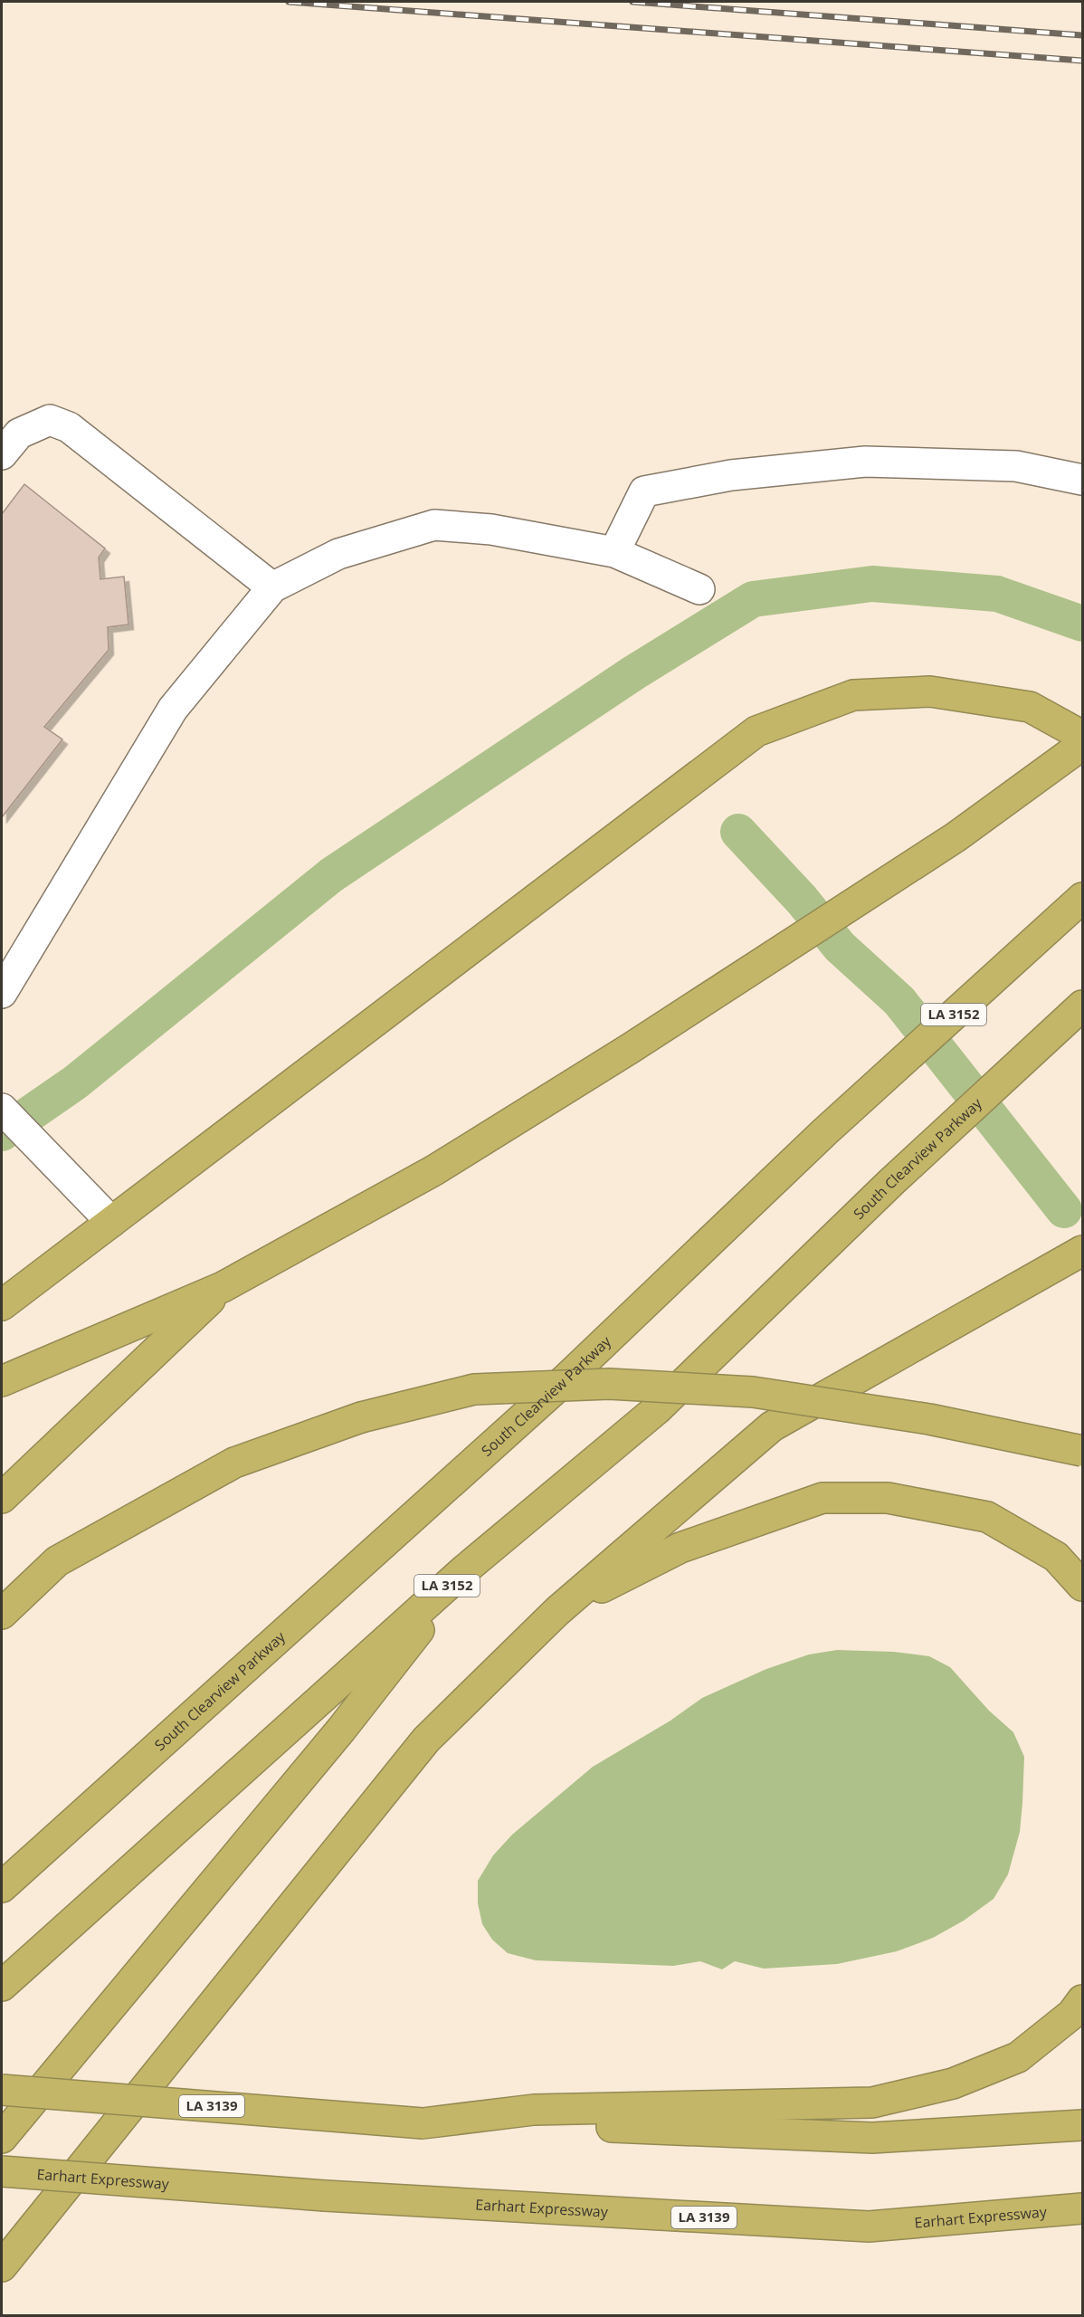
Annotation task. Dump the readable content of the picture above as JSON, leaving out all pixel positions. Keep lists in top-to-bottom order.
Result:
{
  "streets": {
    "highway": [
      "LA 3152",
      "South Clearview Parkway",
      "LA 3139",
      "Earhart Expressway"
    ]
  }
}
